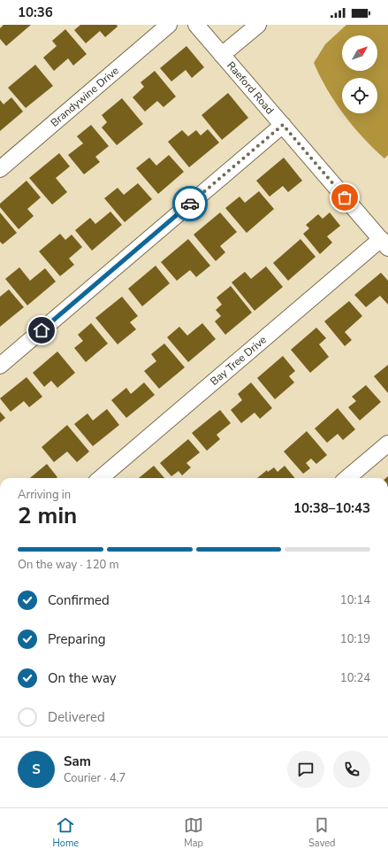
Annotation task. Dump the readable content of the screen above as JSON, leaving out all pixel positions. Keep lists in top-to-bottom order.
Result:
{
  "streets": {
    "street": ["Raeford Road", "Brandywine Drive", "Bay Tree Drive"]
  },
  "crossings": [
    ["Raeford Road", "Bay Tree Drive"]
  ],
  "north": "top right",
  "page": {
    "status": "10:36",
    "heading": ["2 min", "Arriving in", "10:38–10:43"],
    "panel": ["Sam", "Courier · 4.7"],
    "bar": "On the way · 120 m",
    "list": [
      ["Confirmed", "10:14"],
      ["Preparing", "10:19"],
      ["On the way", "10:24"],
      "Delivered"
    ],
    "round": "S",
    "tabs": ["Home", "Map", "Saved"]
  }
}
